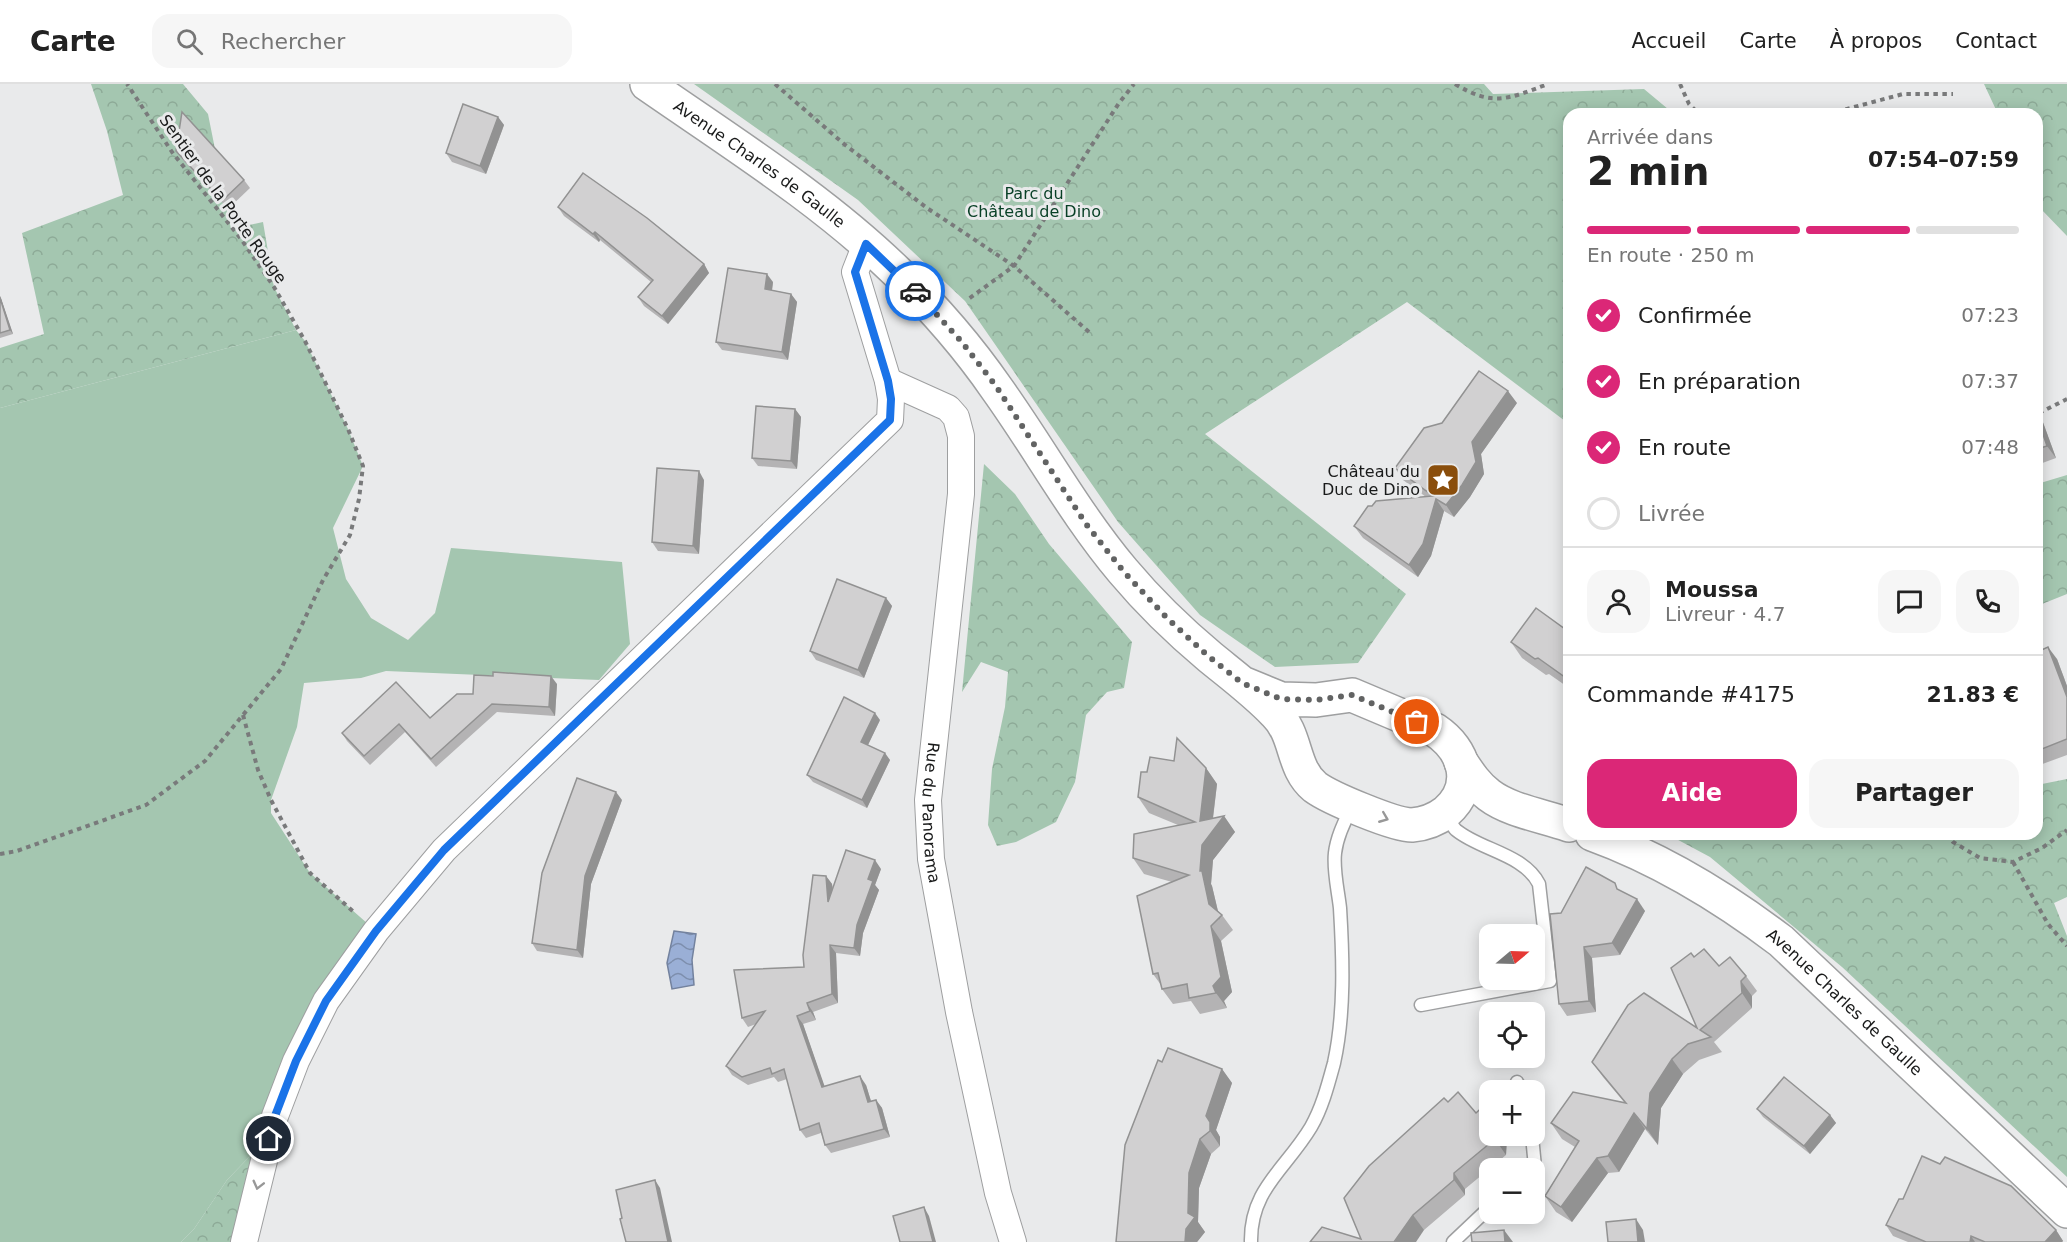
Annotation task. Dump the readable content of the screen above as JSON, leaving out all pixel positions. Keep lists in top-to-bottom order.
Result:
{
  "streets": {
    "main road": ["Avenue Charles de Gaulle"],
    "street": ["Rue du Panorama"],
    "path": ["Sentier de la Porte Rouge"]
  },
  "parks": ["Parc du Château de Dino"],
  "places": {
    "place": ["Château du Duc de Dino"]
  },
  "north": "right",
  "page": {
    "header": "Carte",
    "search": "Rechercher",
    "nav": [
      "Accueil",
      "Carte",
      "À propos",
      "Contact"
    ],
    "heading": ["2 min", "Arrivée dans", "07:54–07:59"],
    "panel": [
      "Moussa",
      "Livreur · 4.7",
      "Commande #4175",
      "21.83 €"
    ],
    "bar": "En route · 250 m",
    "list": [
      ["Confirmée", "07:23"],
      ["En préparation", "07:37"],
      ["En route", "07:48"],
      "Livrée"
    ],
    "buttons": ["Aide", "Partager"],
    "map_buttons": ["+", "−"]
  }
}
